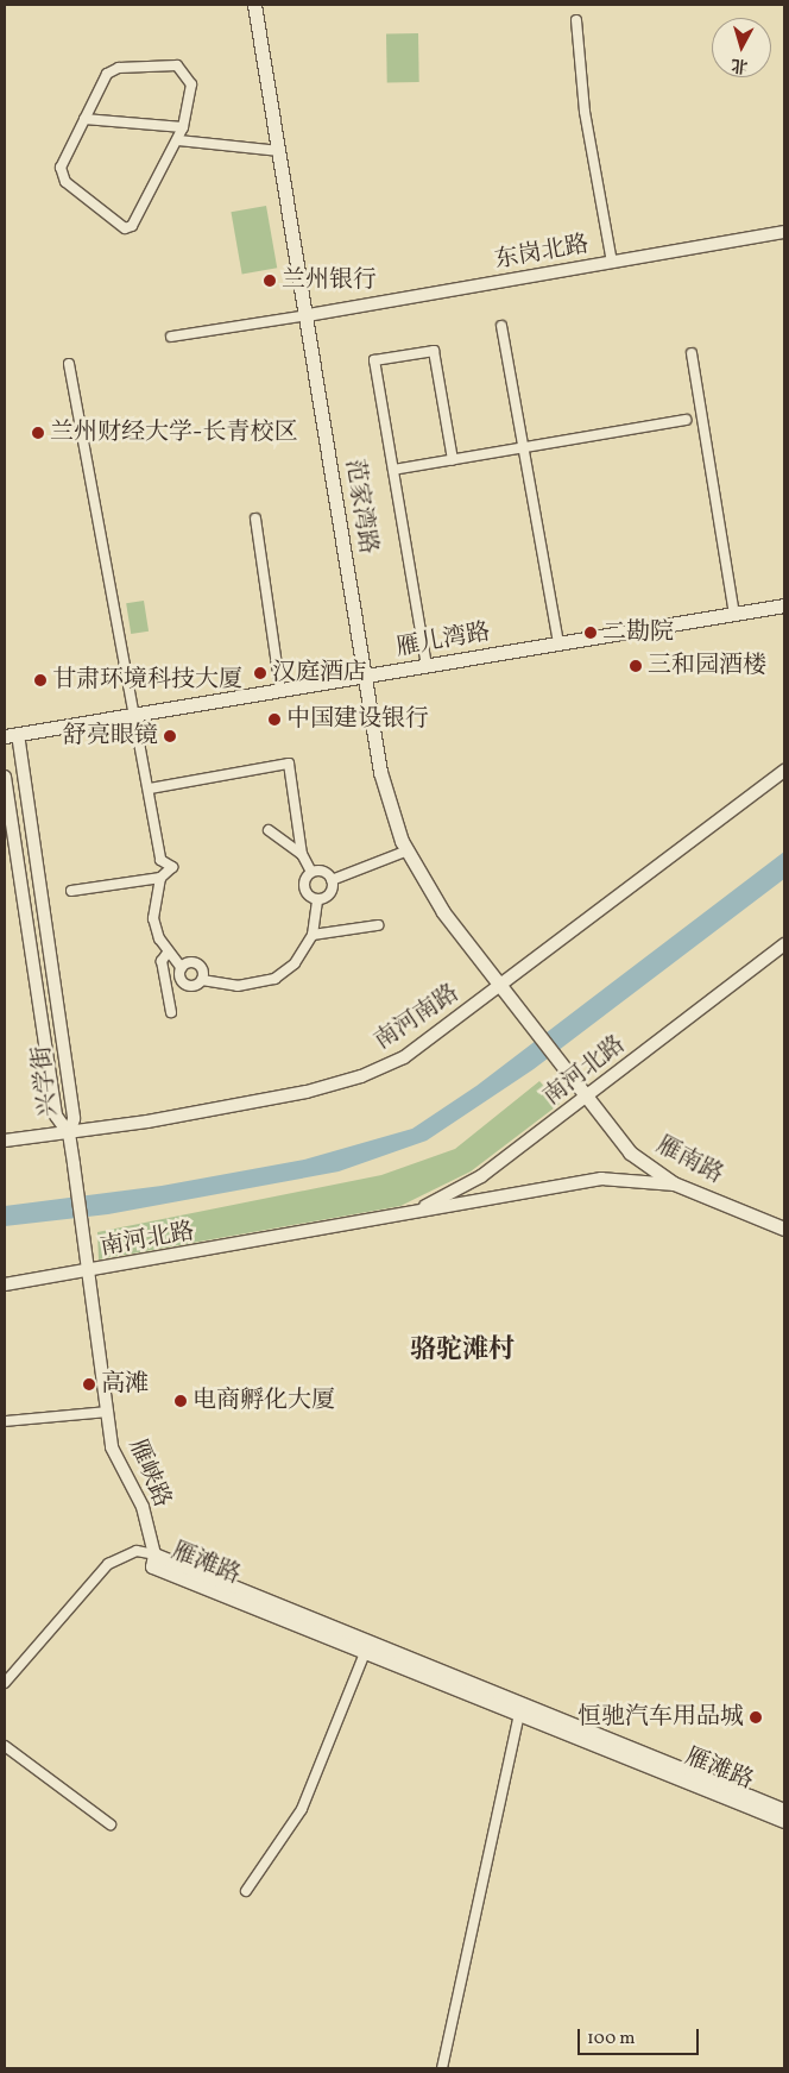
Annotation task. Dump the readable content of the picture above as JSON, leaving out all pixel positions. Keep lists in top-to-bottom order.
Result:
{
  "streets": {
    "main road": [
      "范家湾路",
      "雁儿湾路",
      "雁南路",
      "雁滩路"
    ],
    "street": [
      "东岗北路",
      "南河南路",
      "南河北路",
      "兴学街",
      "雁峡路"
    ]
  },
  "crossings": [
    ["东岗北路", "范家湾路"],
    ["范家湾路", "雁儿湾路"],
    ["范家湾路", "南河南路"],
    ["范家湾路", "雁南路"],
    ["雁儿湾路", "兴学街"],
    ["南河南路", "兴学街"],
    ["南河南路", "雁峡路"],
    ["南河北路", "雁南路"],
    ["南河北路", "雁峡路"],
    ["兴学街", "雁峡路"],
    ["雁峡路", "雁滩路"]
  ],
  "districts": ["骆驼滩村"],
  "places": [
    "兰州银行",
    "兰州财经大学-长青校区",
    "二勘院",
    "三和园酒楼",
    "汉庭酒店",
    "甘肃环境科技大厦",
    "中国建设银行",
    "舒亮眼镜",
    "高滩",
    "电商孵化大厦",
    "恒驰汽车用品城"
  ],
  "scale_bar": "100 m",
  "north": "bottom"
}
